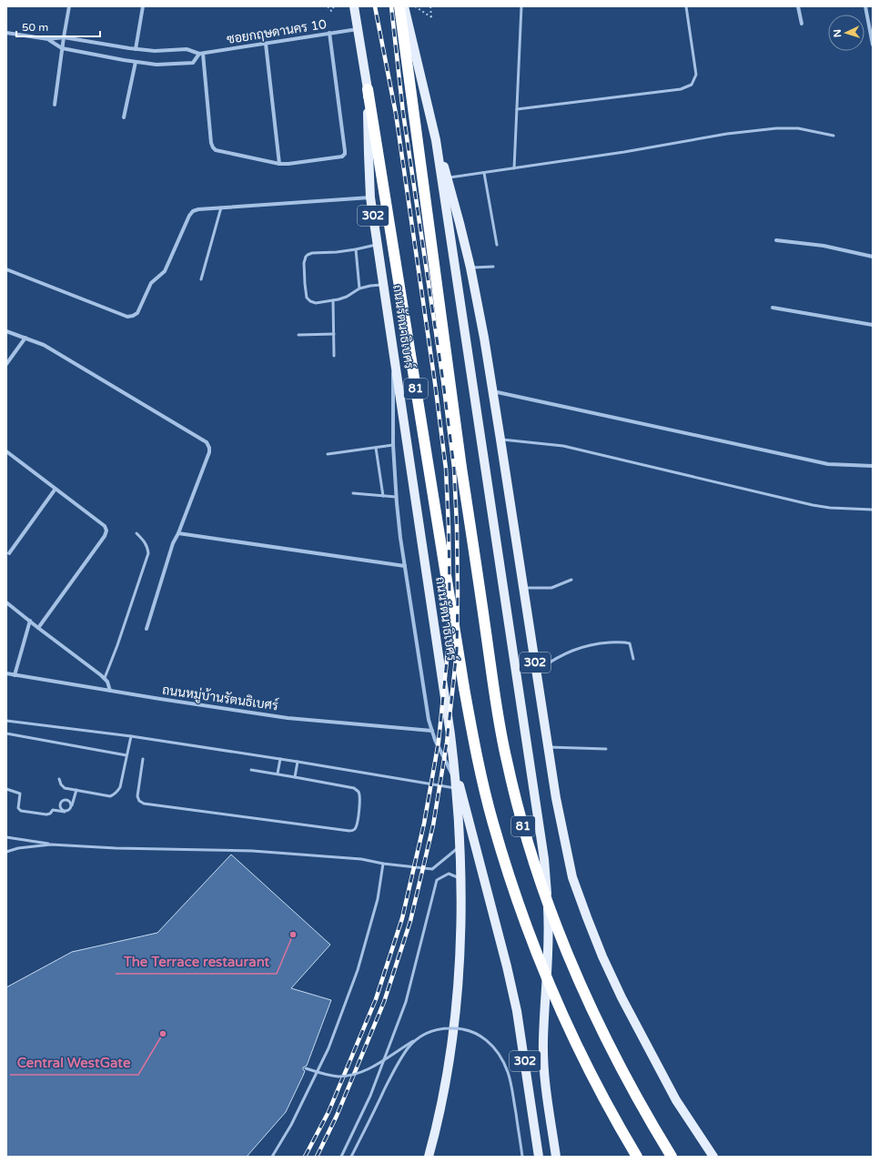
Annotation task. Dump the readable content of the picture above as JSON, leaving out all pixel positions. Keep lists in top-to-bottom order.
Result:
{
  "streets": {
    "highway": ["81"],
    "main road": ["302", "ถนนรัตนาธิเบศร์"],
    "street": ["ซอยกฤษดานคร 10", "ถนนหมู่บ้านรัตนธิเบศร์"]
  },
  "crossings": [
    ["ซอยกฤษดานคร 10", "ถนนรัตนาธิเบศร์"],
    ["302", "ถนนรัตนาธิเบศร์"],
    ["ถนนรัตนาธิเบศร์", "81"]
  ],
  "places": ["The Terrace restaurant", "Central WestGate"],
  "scale_bar": "50 m",
  "north": "left"
}
